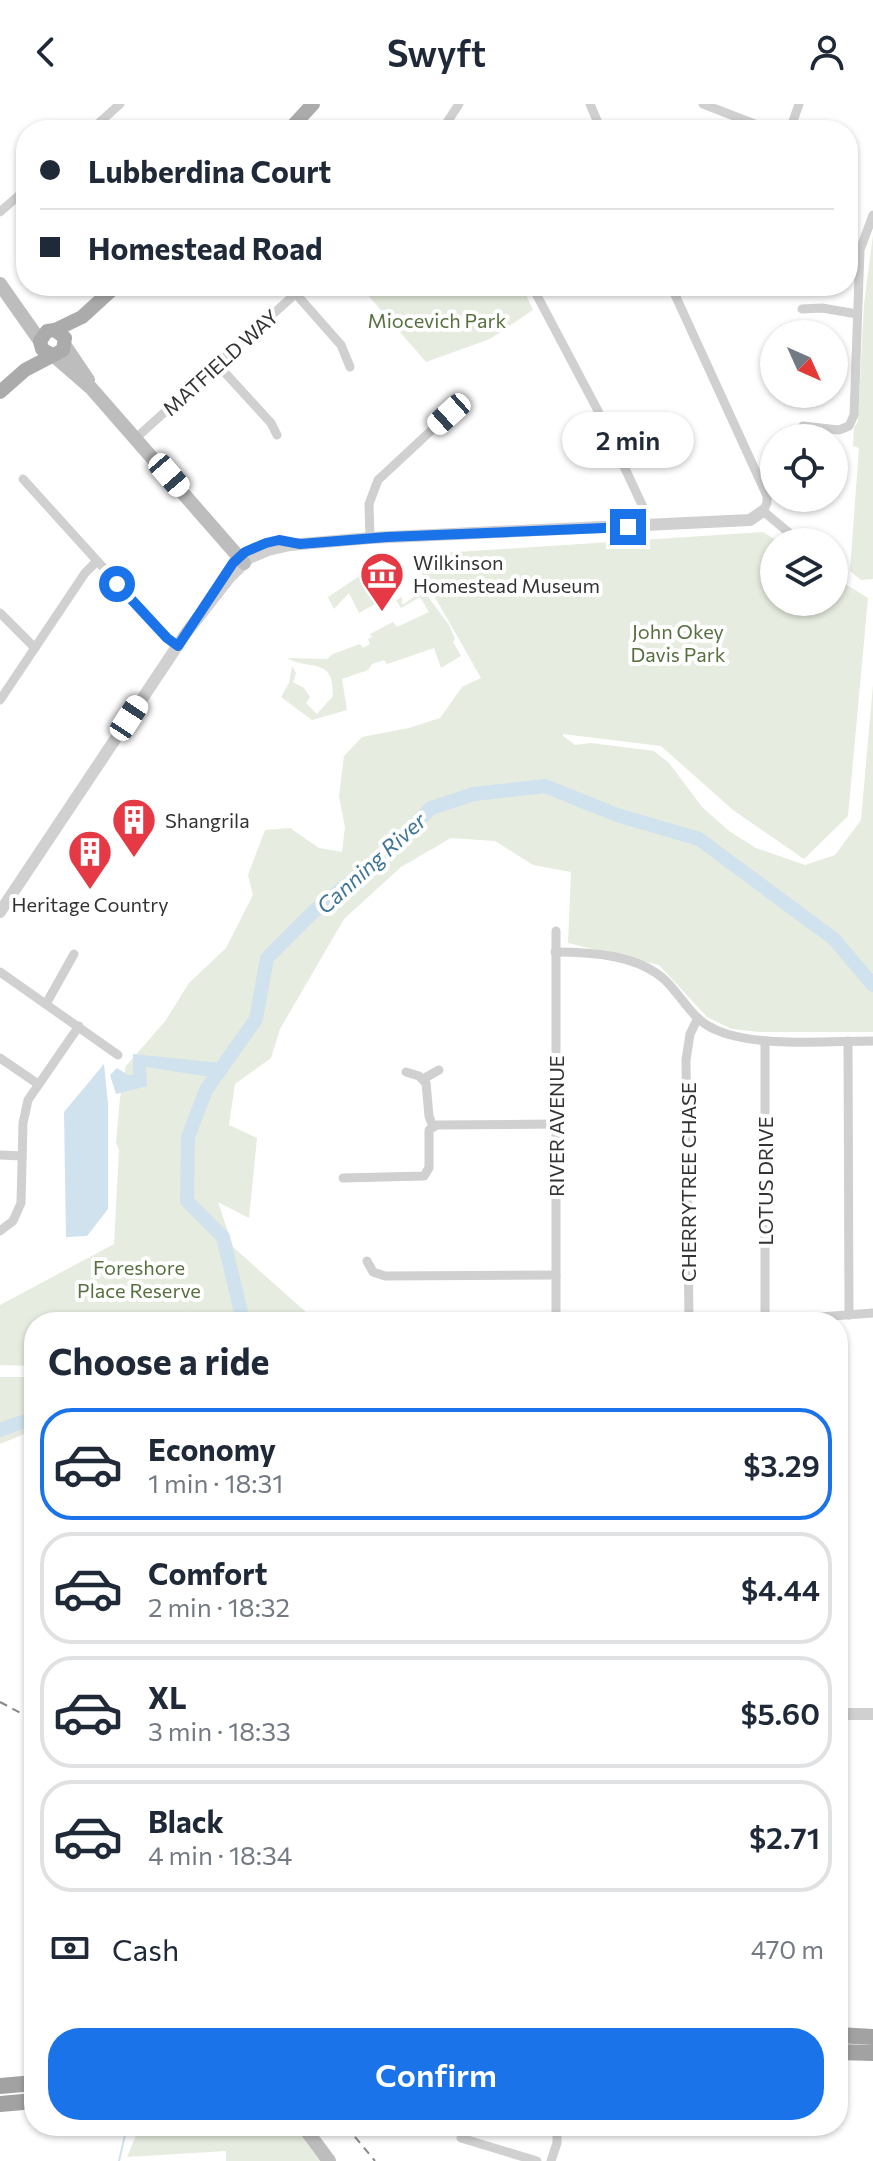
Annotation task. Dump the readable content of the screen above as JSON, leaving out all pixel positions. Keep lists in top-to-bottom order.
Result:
{
  "streets": {
    "street": [
      "MATFIELD WAY",
      "RIVER AVENUE",
      "LOTUS DRIVE",
      "CHERRYTREE CHASE"
    ]
  },
  "water": ["Canning River"],
  "parks": ["Miocevich Park", "John Okey Davis Park", "Foreshore Place Reserve"],
  "places": {
    "museum": ["Wilkinson Homestead Museum"],
    "building": ["Shangrila", "Heritage Country"]
  },
  "north": "bottom right",
  "page": {
    "header": "Swyft",
    "banner": ["Lubberdina Court", "Homestead Road"],
    "bubble": "2 min",
    "heading": "Choose a ride",
    "list": [
      {
        "name": "Economy",
        "note": "1 min · 18:31",
        "value": "$3.29"
      },
      {
        "name": "Comfort",
        "note": "2 min · 18:32",
        "value": "$4.44"
      },
      {
        "name": "XL",
        "note": "3 min · 18:33",
        "value": "$5.60"
      },
      {
        "name": "Black",
        "note": "4 min · 18:34",
        "value": "$2.71"
      }
    ],
    "pay": ["Cash", "470 m"],
    "buttons": "Confirm"
  }
}
